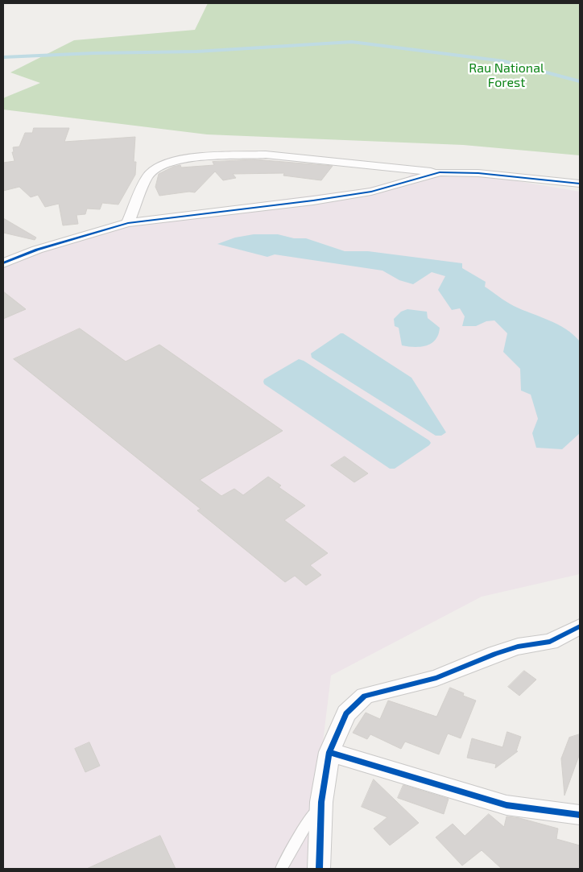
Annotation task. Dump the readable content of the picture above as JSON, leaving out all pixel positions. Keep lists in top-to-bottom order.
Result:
{
  "parks": ["Rau National Forest"]
}
